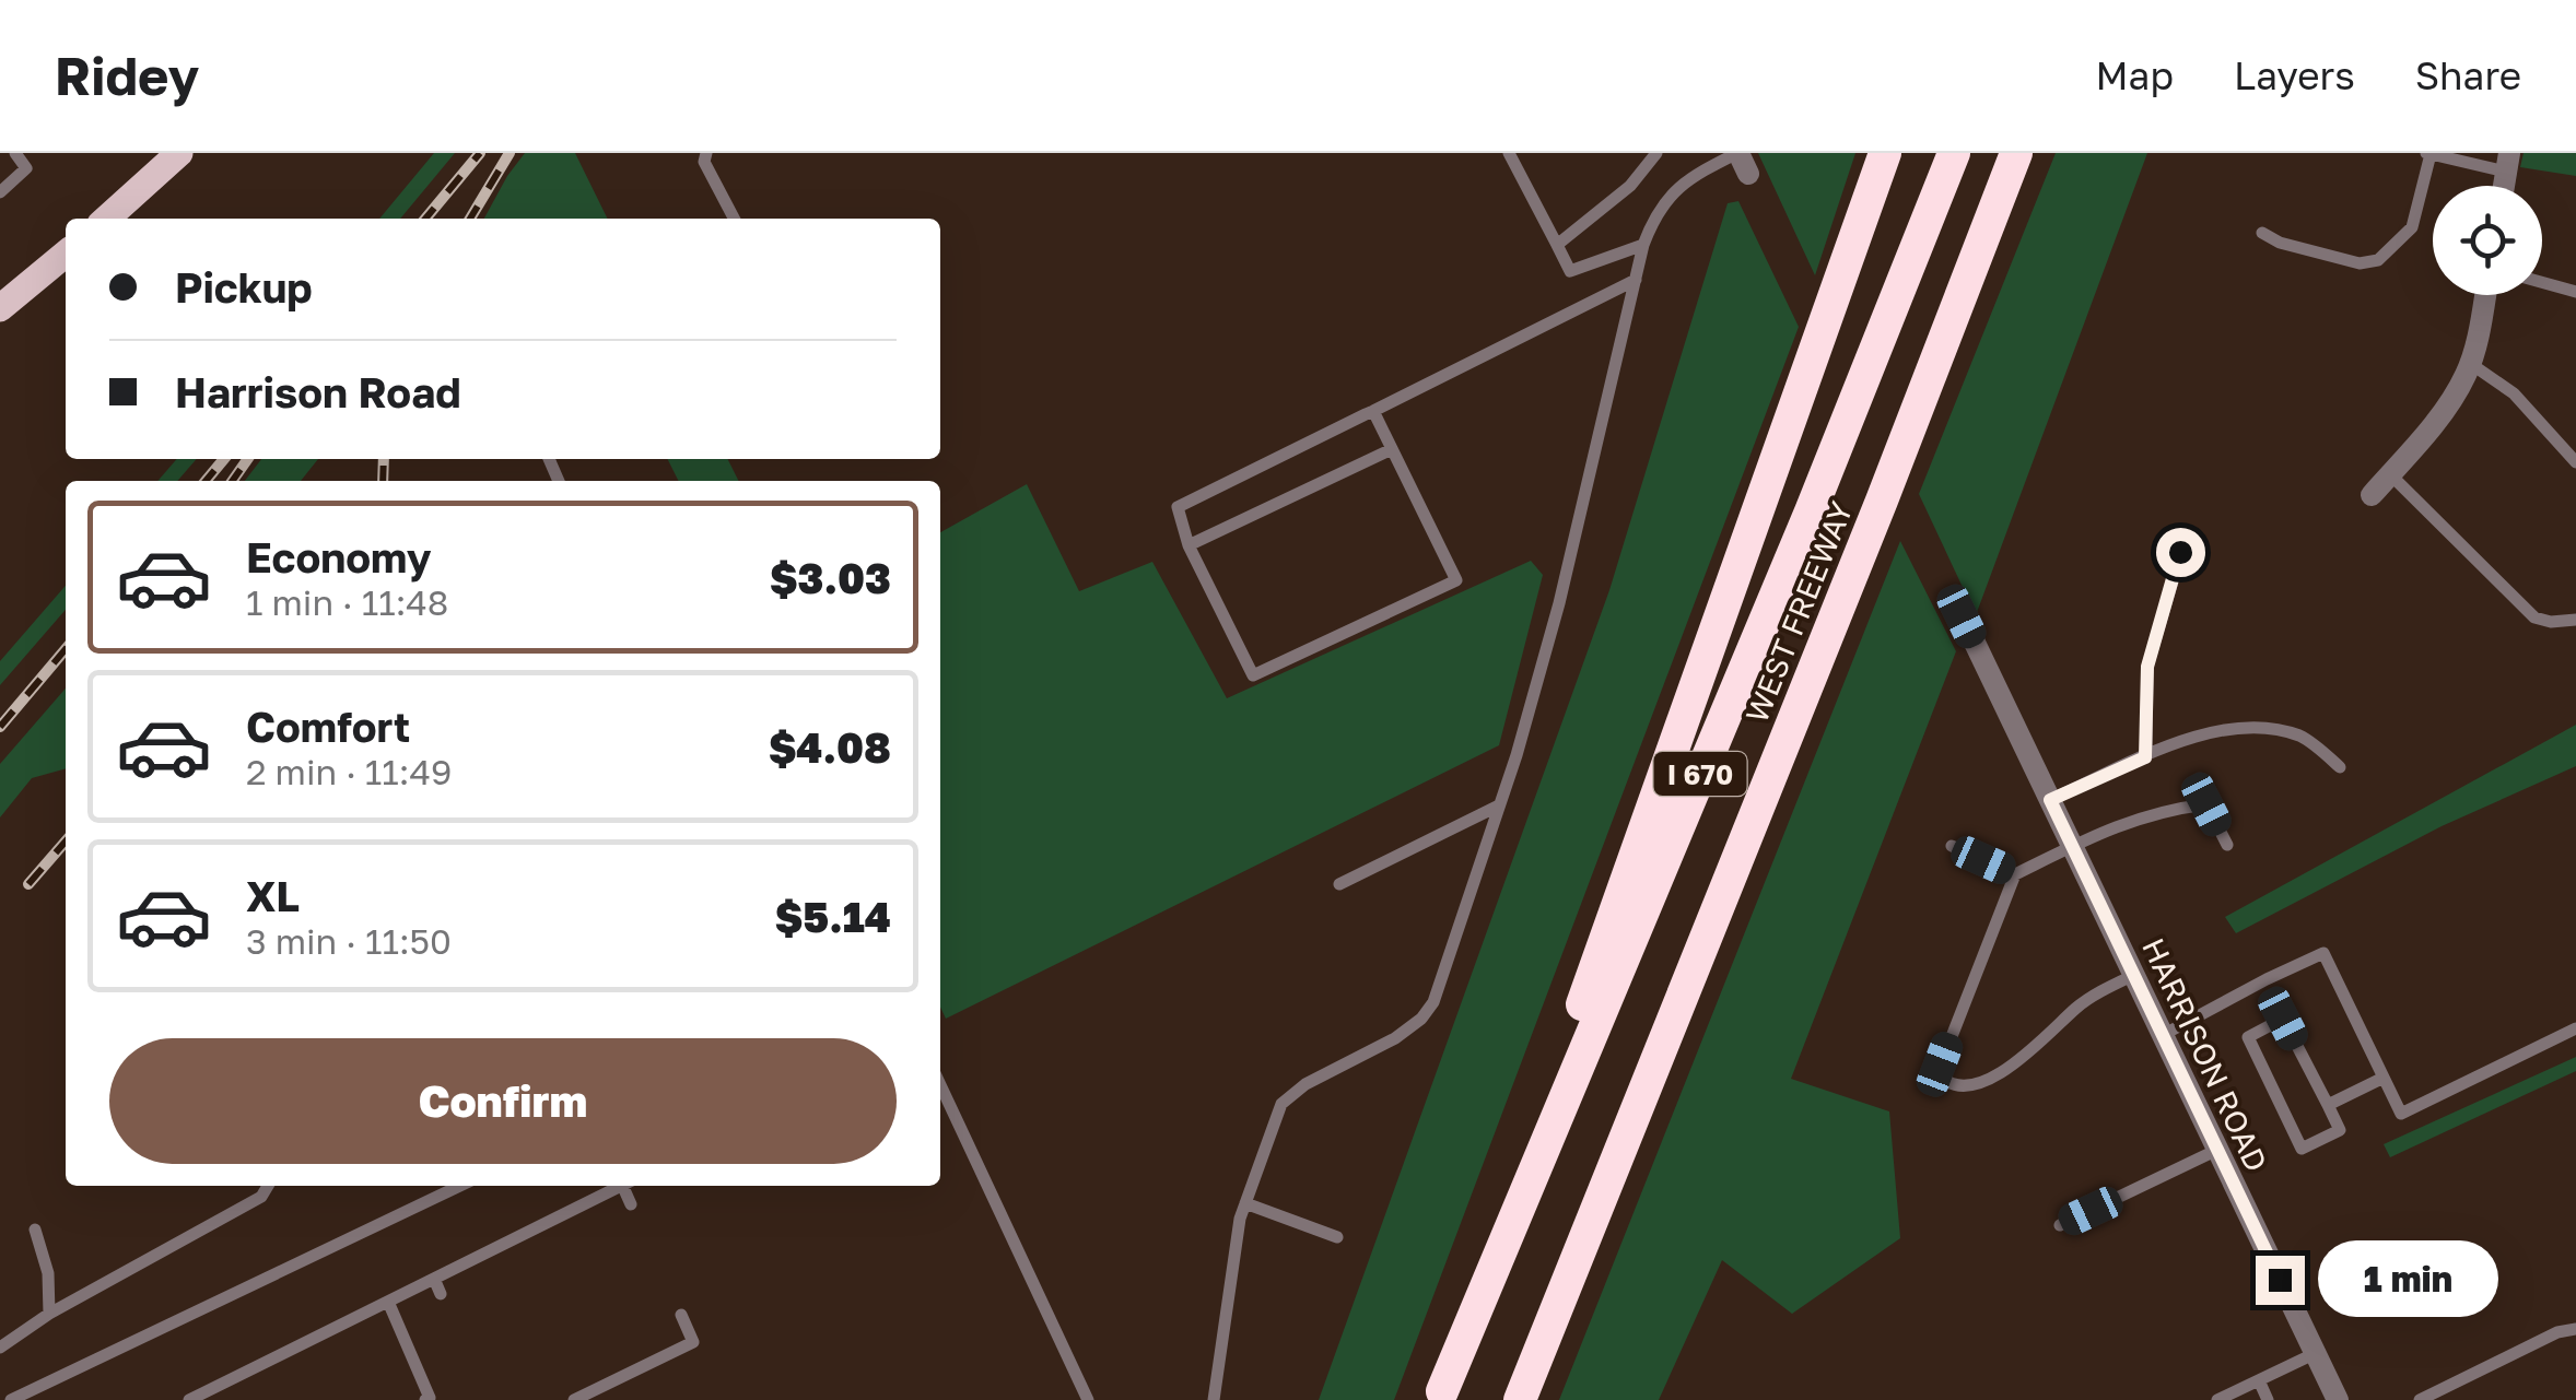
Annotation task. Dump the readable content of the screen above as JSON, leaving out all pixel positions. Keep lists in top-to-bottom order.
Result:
{
  "streets": {
    "highway": ["WEST FREEWAY", "I 670"],
    "street": ["HARRISON ROAD"]
  },
  "page": {
    "header": "Ridey",
    "nav": ["Map", "Layers", "Share"],
    "banner": ["Pickup", "Harrison Road"],
    "list": [
      {
        "name": "Economy",
        "note": "1 min · 11:48",
        "value": "$3.03"
      },
      {
        "name": "Comfort",
        "note": "2 min · 11:49",
        "value": "$4.08"
      },
      {
        "name": "XL",
        "note": "3 min · 11:50",
        "value": "$5.14"
      }
    ],
    "buttons": "Confirm",
    "bubble": "1 min"
  }
}
